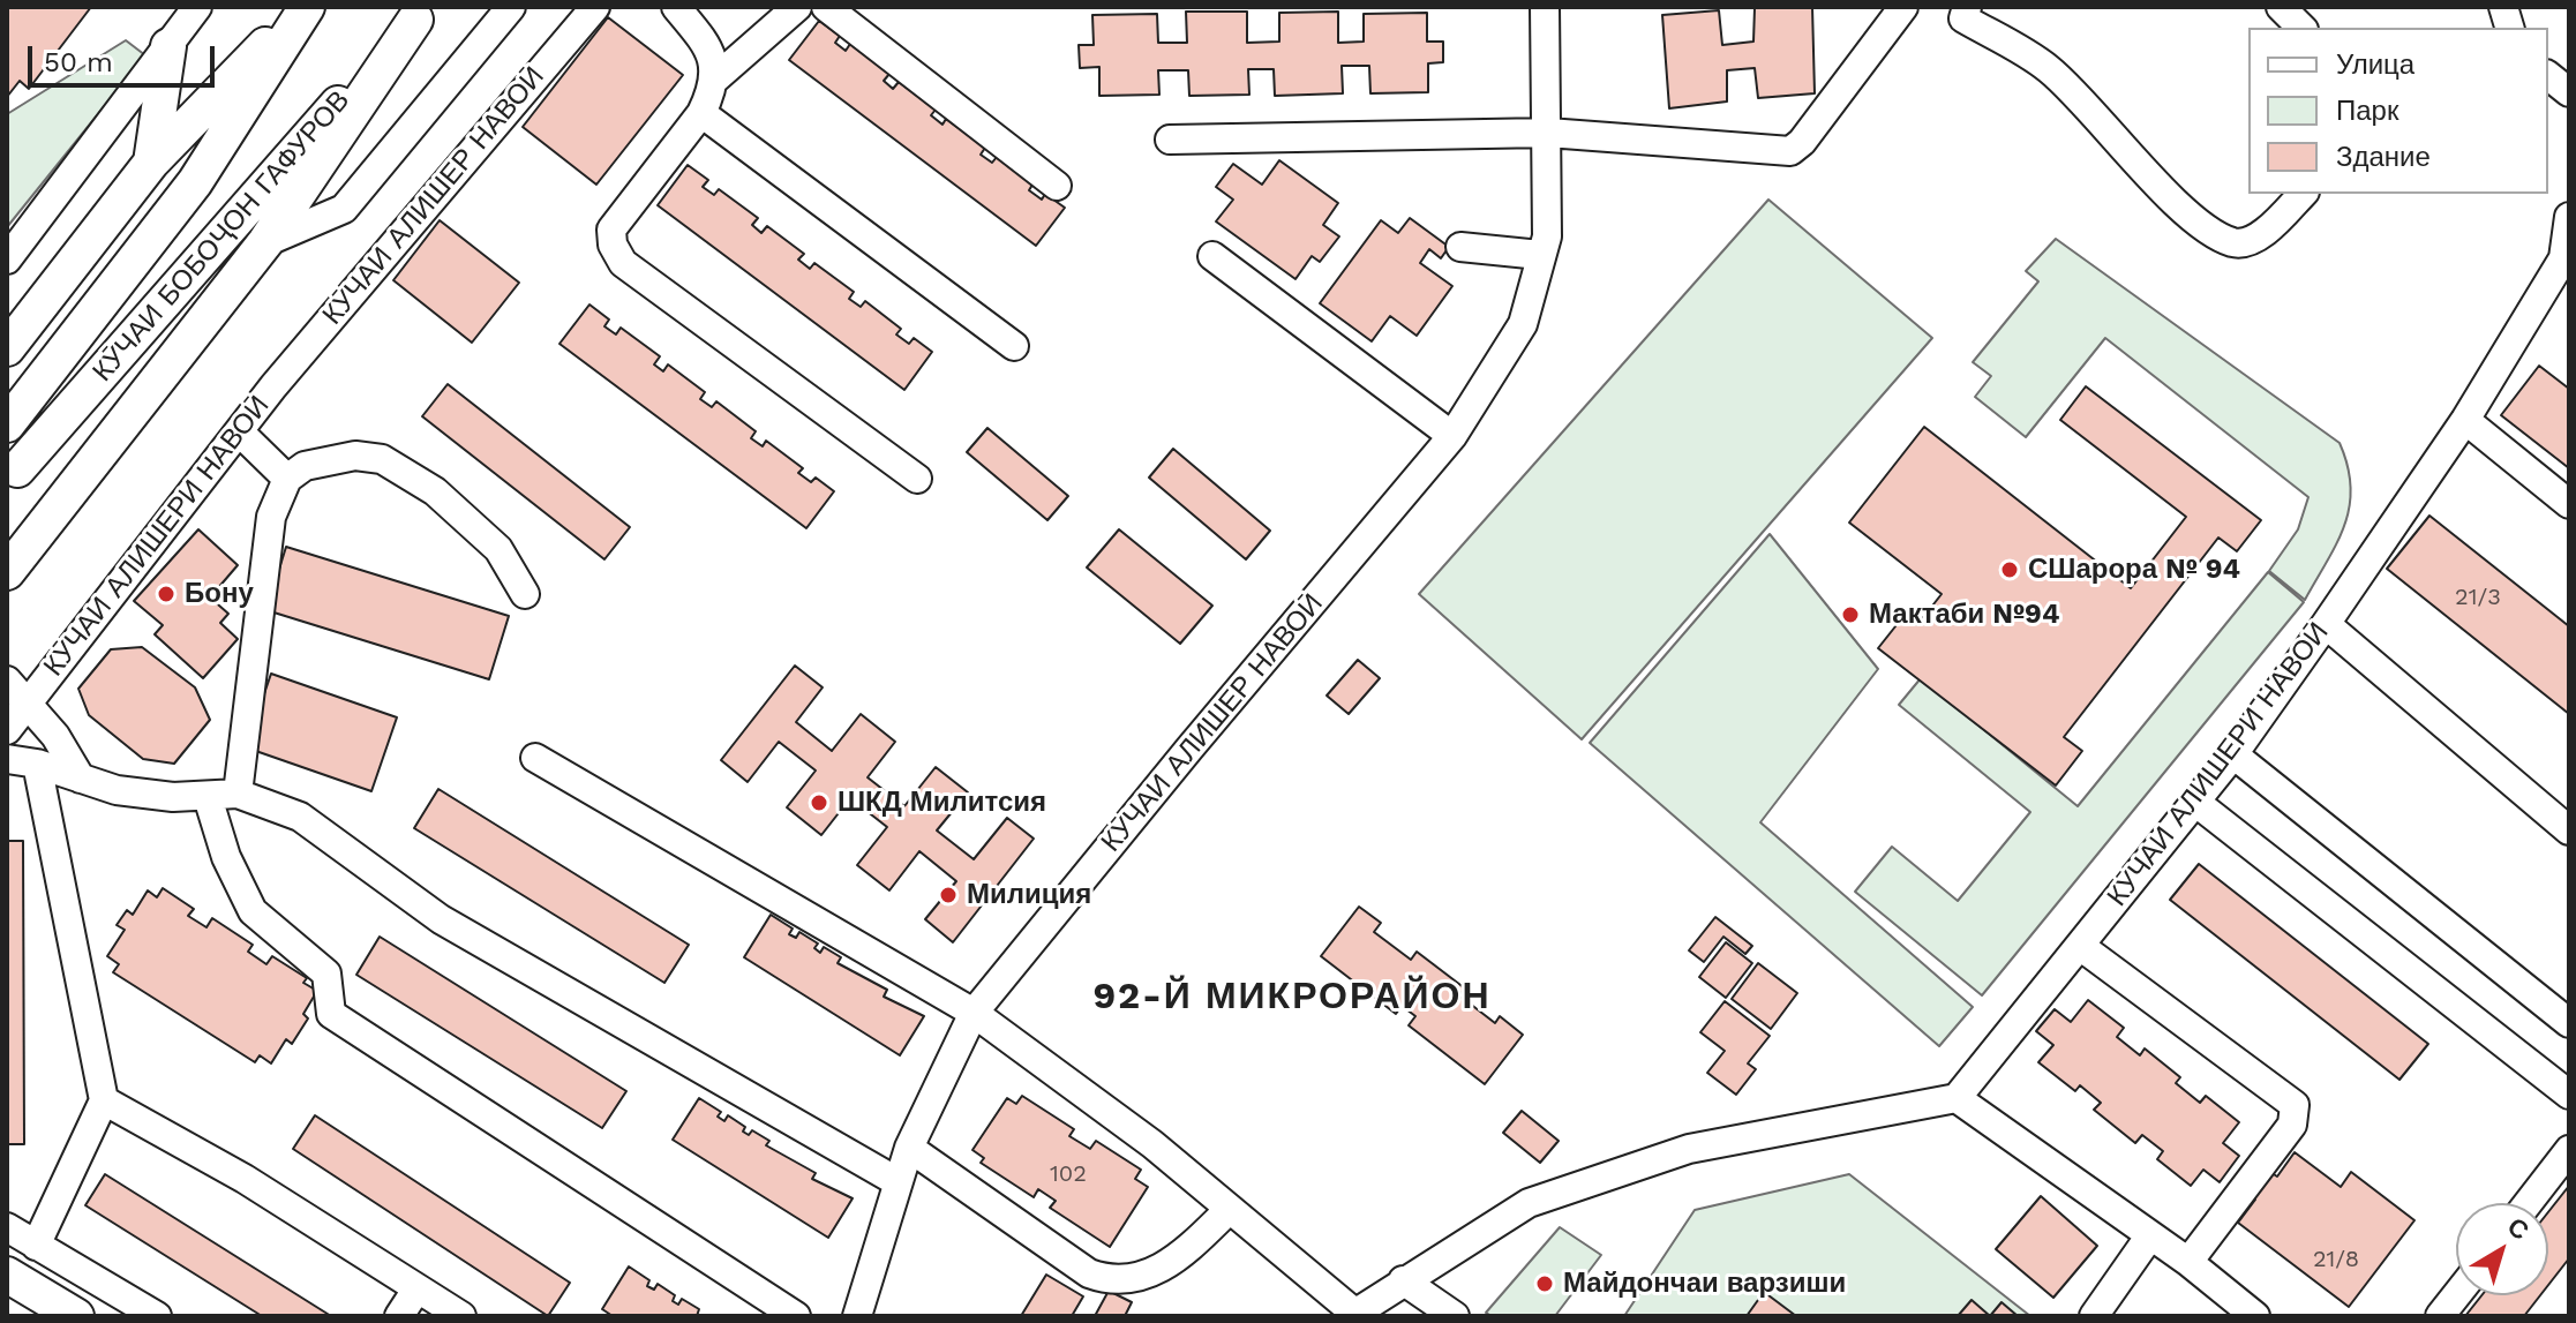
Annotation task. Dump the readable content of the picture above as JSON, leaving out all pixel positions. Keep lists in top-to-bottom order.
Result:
{
  "streets": {
    "main road": ["КӮЧАИ БОБОҶОН ГАФУРОВ"],
    "street": ["КӮЧАИ АЛИШЕР НАВОӢ", "КӮЧАИ АЛИШЕРИ НАВОӢ"]
  },
  "crossings": [
    ["КӮЧАИ АЛИШЕР НАВОӢ", "КӮЧАИ АЛИШЕРИ НАВОӢ"]
  ],
  "districts": ["92-Й МИКРОРАЙОН"],
  "places": [
    "СШарора № 94",
    "Бону",
    "Мактаби №94",
    "ШКД Милитсия",
    "Милиция",
    "Майдончаи варзиши"
  ],
  "house_numbers": ["21/3", "102", "21/8"],
  "legend": ["Улица", "Парк", "Здание"],
  "scale_bar": "50 m",
  "north": "top right"
}
